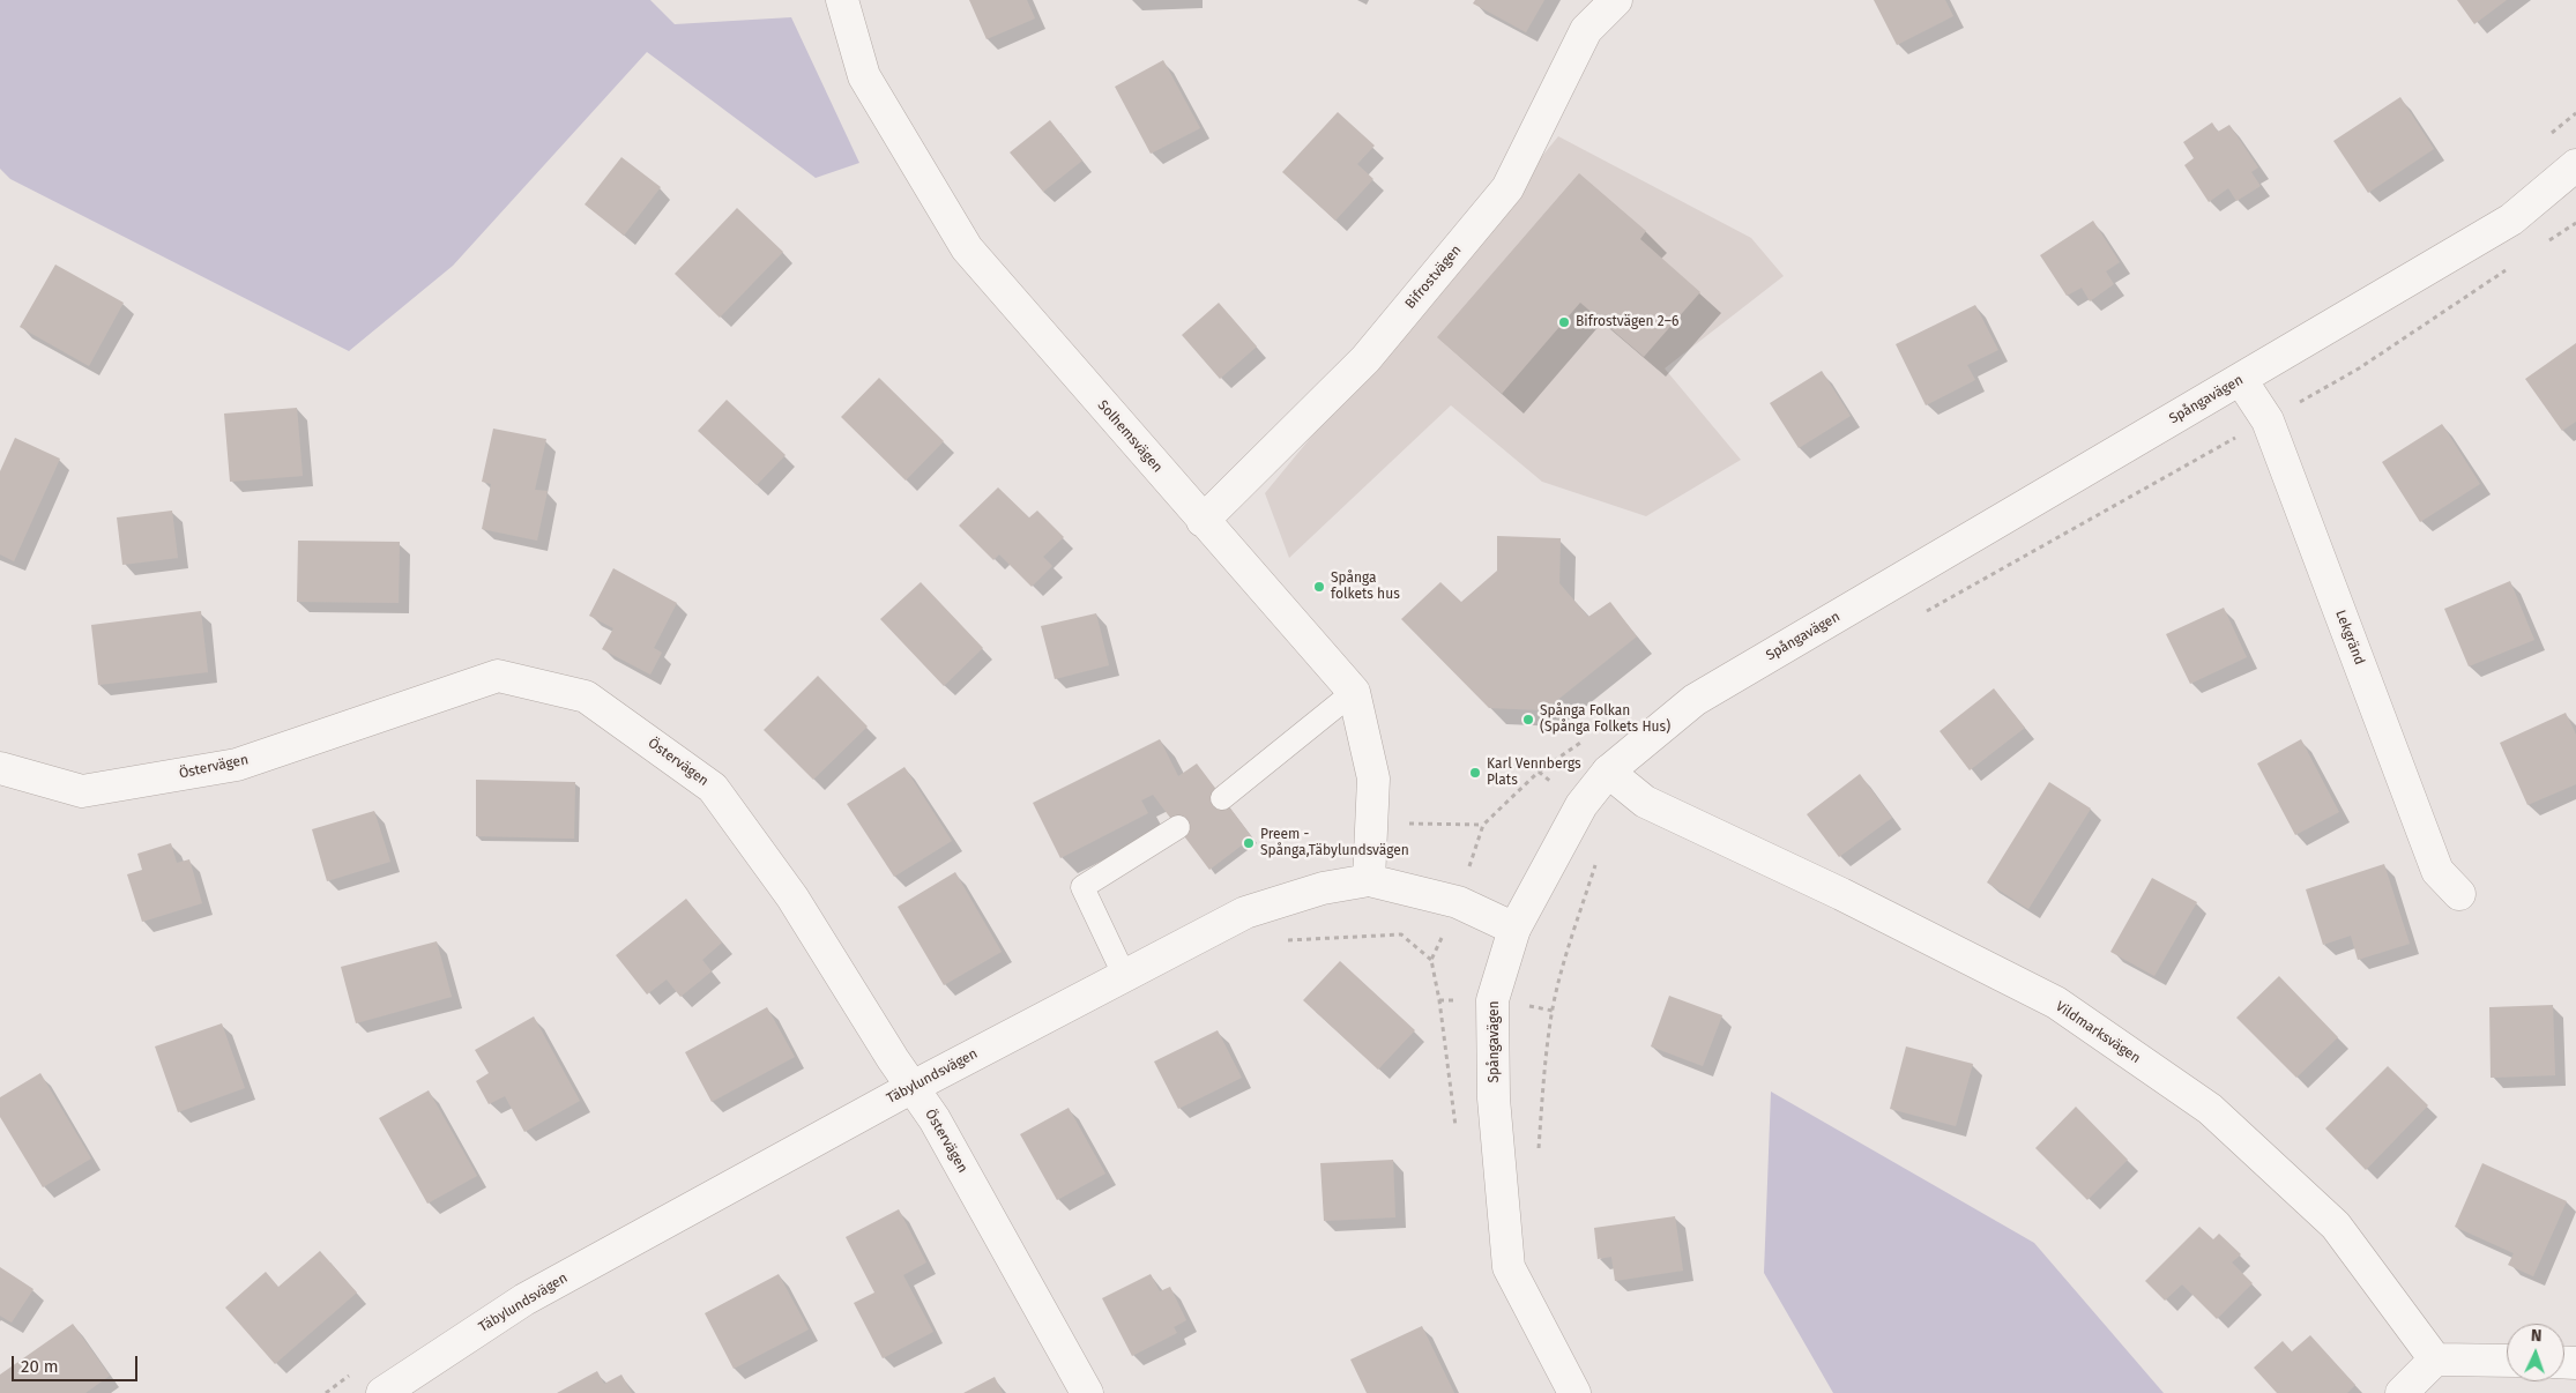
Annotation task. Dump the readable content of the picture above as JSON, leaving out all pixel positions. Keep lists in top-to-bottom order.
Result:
{
  "streets": {
    "street": [
      "Bifrostvägen",
      "Spångavägen",
      "Solhemsvägen",
      "Lekgränd",
      "Östervägen",
      "Vildmarksvägen",
      "Täbylundsvägen"
    ]
  },
  "crossings": [
    ["Bifrostvägen", "Solhemsvägen"],
    ["Spångavägen", "Lekgränd"],
    ["Spångavägen", "Vildmarksvägen"],
    ["Spångavägen", "Täbylundsvägen"],
    ["Solhemsvägen", "Täbylundsvägen"],
    ["Östervägen", "Täbylundsvägen"]
  ],
  "places": [
    "Bifrostvägen 2–6",
    "Spånga folkets hus",
    "Spånga Folkan (Spånga Folkets Hus)",
    "Karl Vennbergs Plats",
    "Preem - Spånga,Täbylundsvägen"
  ],
  "scale_bar": "20 m",
  "north": "top"
}
